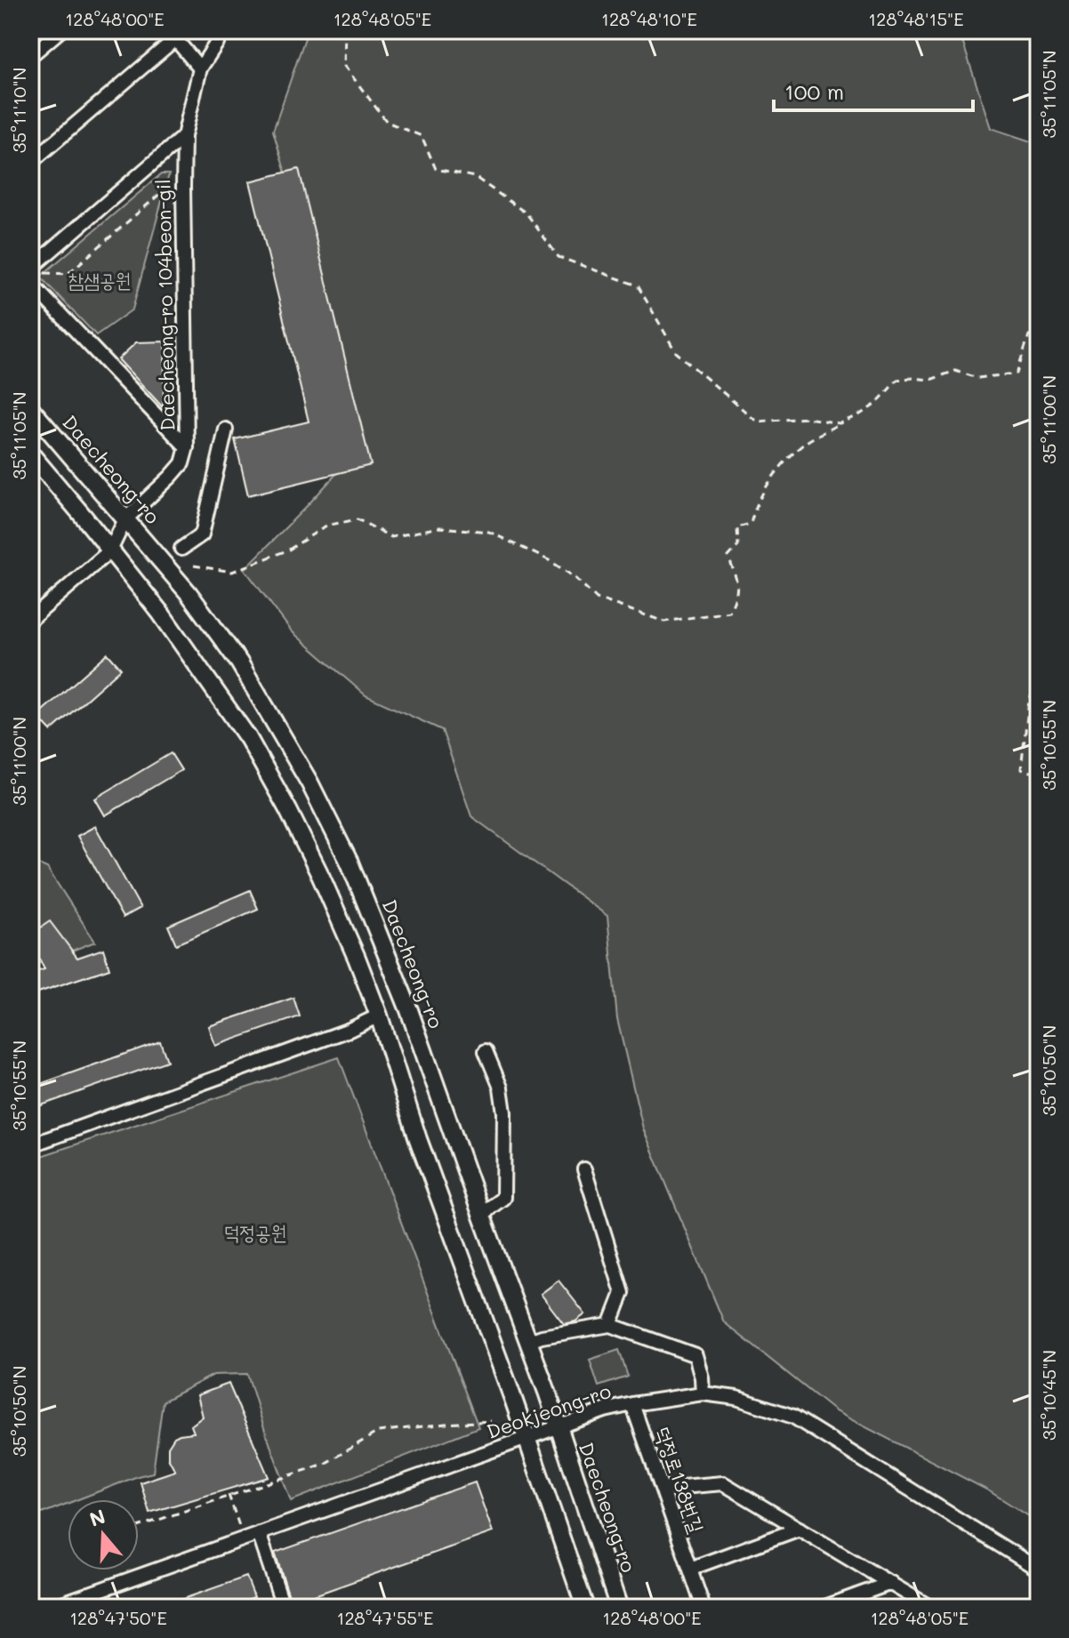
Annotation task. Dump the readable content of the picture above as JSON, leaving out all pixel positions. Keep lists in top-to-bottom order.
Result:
{
  "streets": {
    "main road": ["Daecheong-ro"],
    "street": ["Daecheong-ro 104beon-gil", "Deokjeong-ro", "덕정로138번길"]
  },
  "crossings": [
    ["Daecheong-ro 104beon-gil", "Daecheong-ro"],
    ["Daecheong-ro", "Deokjeong-ro"],
    ["Deokjeong-ro", "덕정로138번길"]
  ],
  "parks": ["참샘공원", "덕정공원"],
  "scale_bar": "100 m",
  "north": "top",
  "coordinates": [
    "128°48'00\"E",
    "128°48'05\"E",
    "128°48'10\"E",
    "128°48'15\"E",
    "35°11'05\"N",
    "35°11'10\"N",
    "35°11'00\"N",
    "35°10'55\"N",
    "35°10'50\"N",
    "35°10'45\"N",
    "128°47'50\"E",
    "128°47'55\"E"
  ]
}
